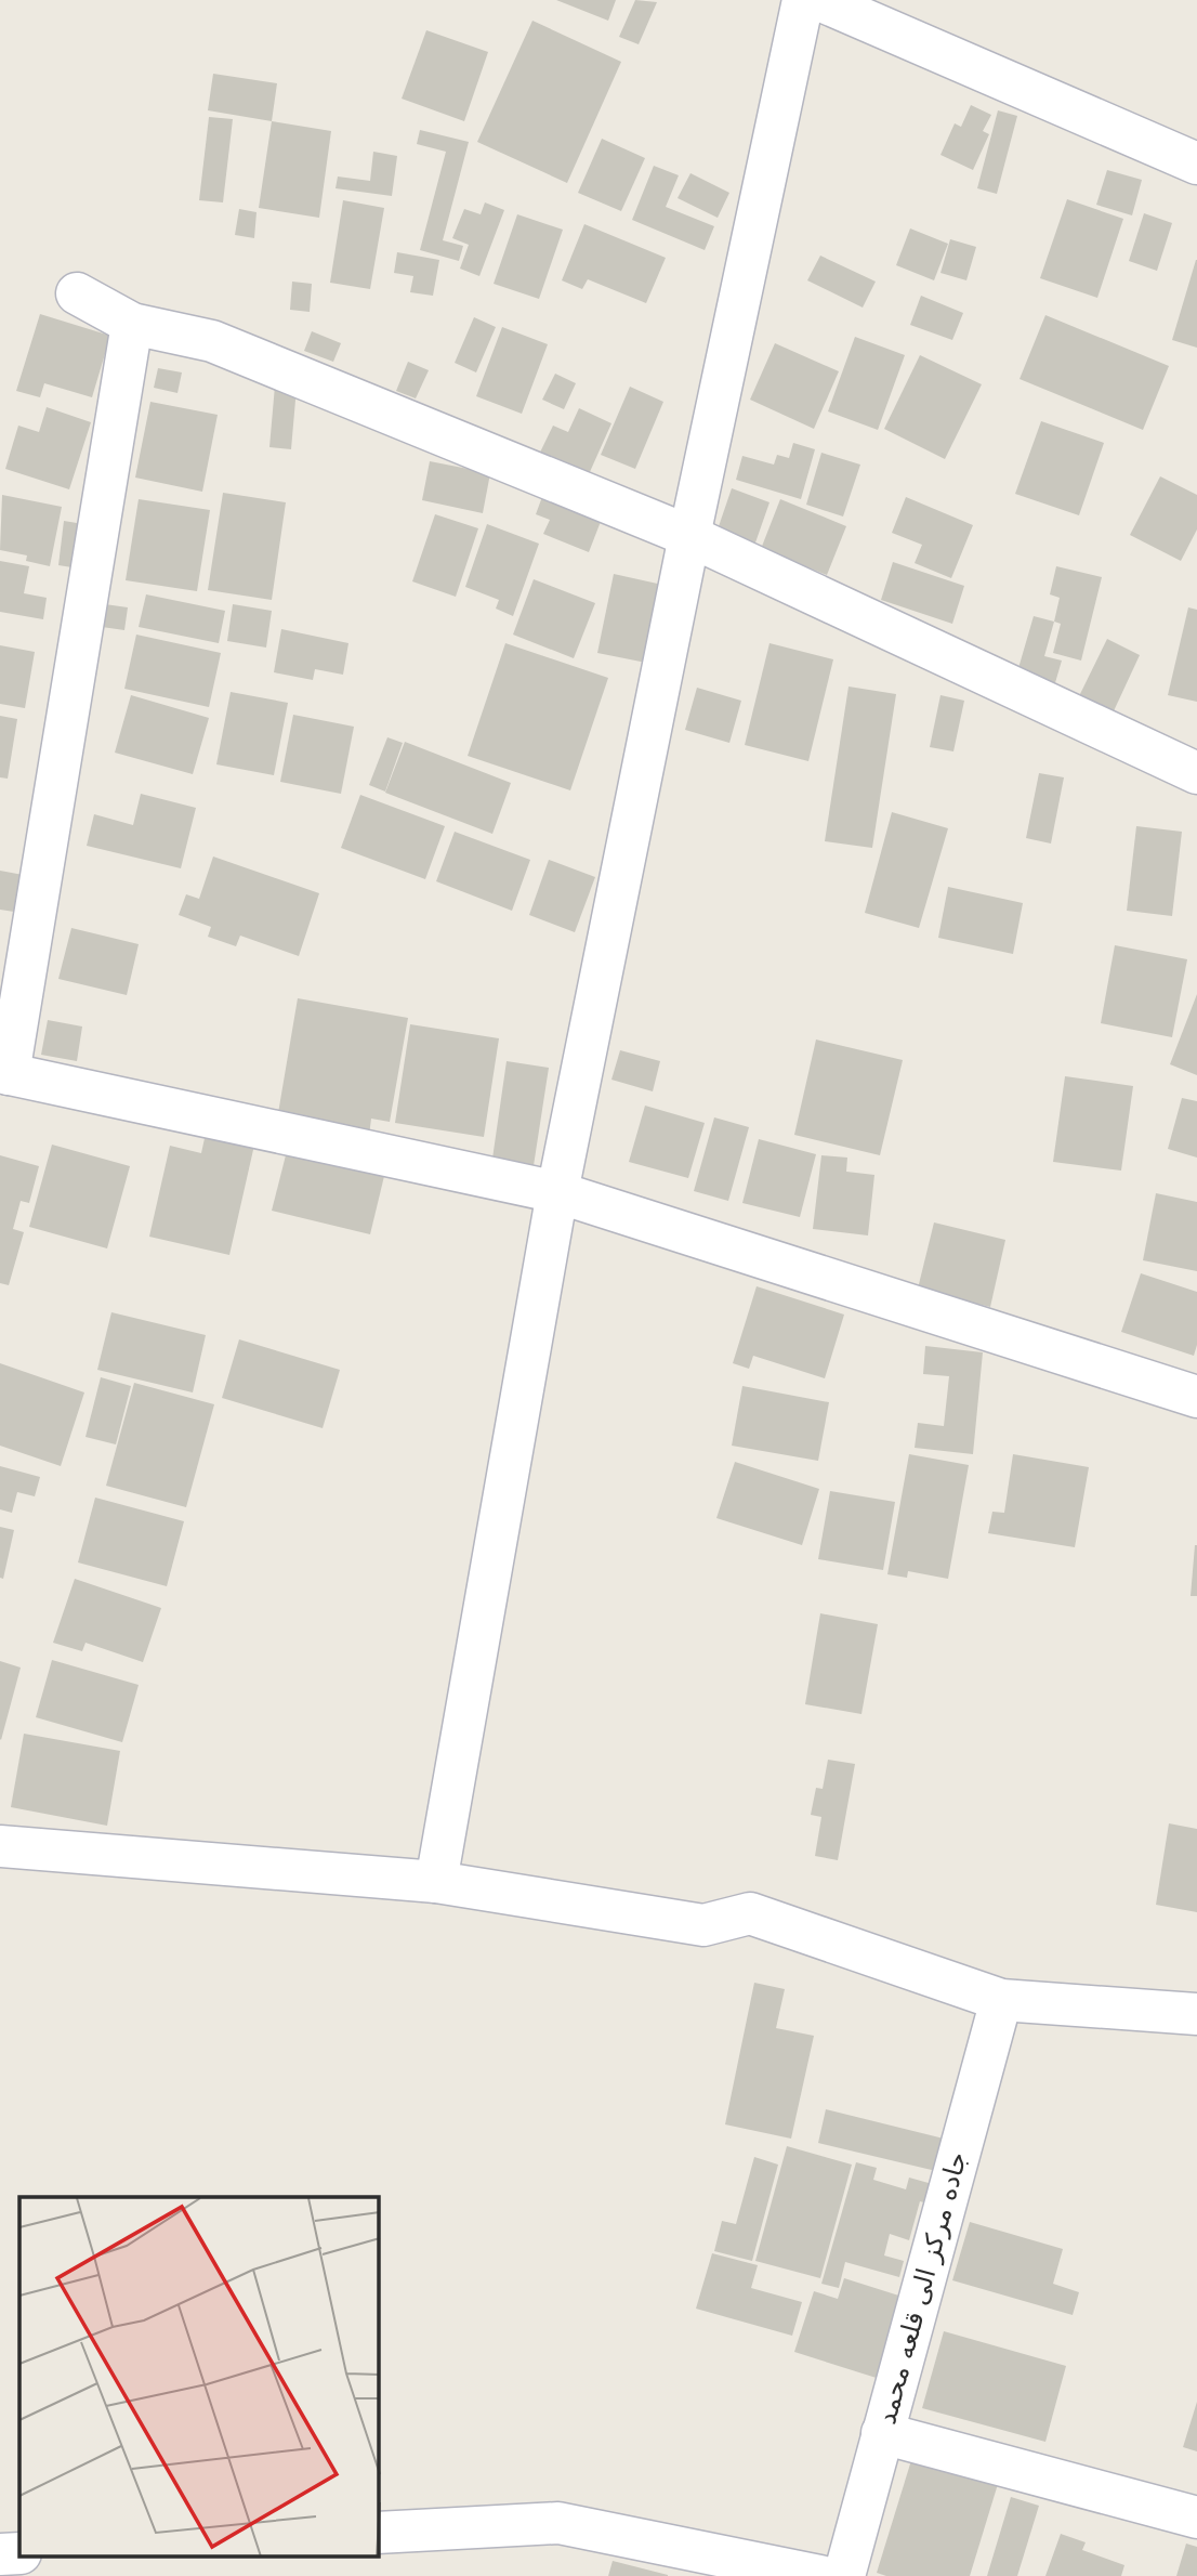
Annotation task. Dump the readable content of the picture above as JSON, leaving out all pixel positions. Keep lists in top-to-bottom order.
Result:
{
  "streets": {
    "street": ["جاده مرکز الی قلعه محمد"]
  }
}
